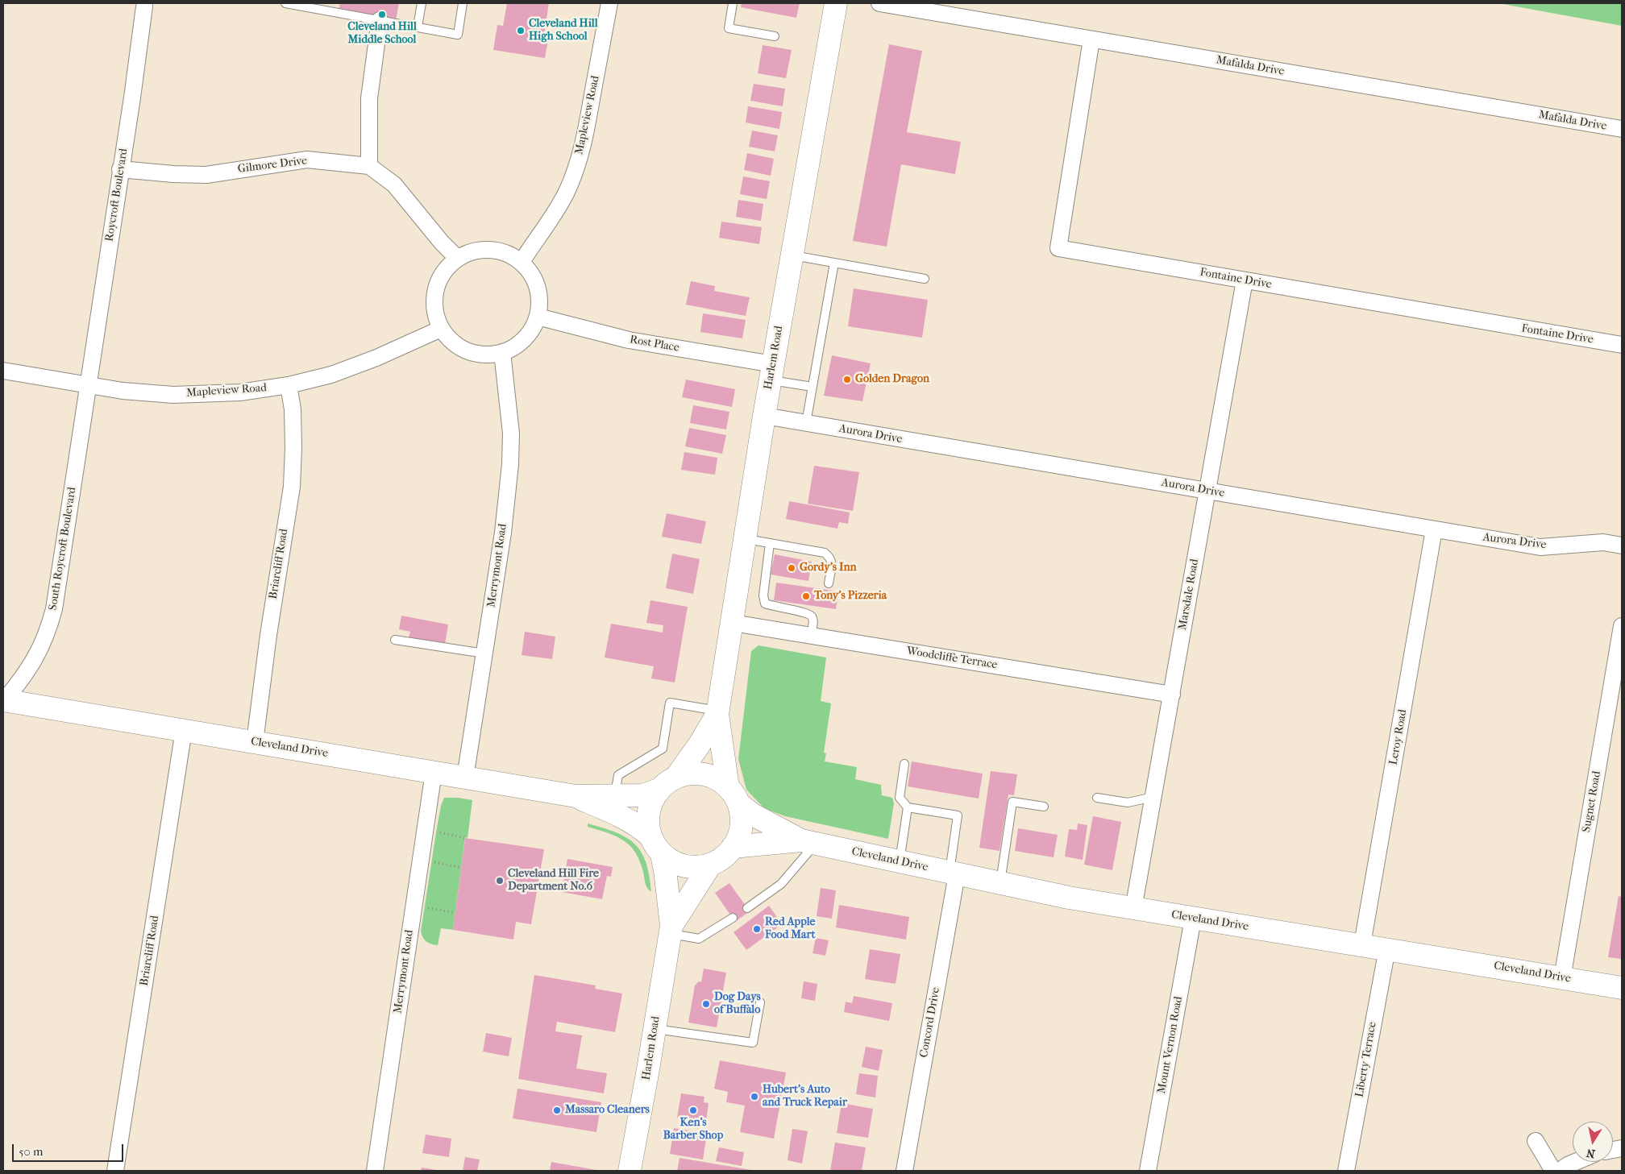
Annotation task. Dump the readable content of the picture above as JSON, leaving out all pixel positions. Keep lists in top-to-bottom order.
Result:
{
  "streets": {
    "street": [
      "Mafalda Drive",
      "Mapleview Road",
      "Gilmore Drive",
      "Roycroft Boulevard",
      "Fontaine Drive",
      "Rost Place",
      "Harlem Road",
      "Aurora Drive",
      "South Roycroft Boulevard",
      "Briarcliff Road",
      "Merrymont Road",
      "Marsdale Road",
      "Woodcliffe Terrace",
      "Leroy Road",
      "Cleveland Drive",
      "Sugnet Road",
      "Concord Drive",
      "Mount Vernon Road",
      "Liberty Terrace"
    ]
  },
  "crossings": [
    ["Mafalda Drive", "Fontaine Drive"],
    ["Mapleview Road", "Roycroft Boulevard"],
    ["Mapleview Road", "Rost Place"],
    ["Mapleview Road", "South Roycroft Boulevard"],
    ["Mapleview Road", "Briarcliff Road"],
    ["Mapleview Road", "Merrymont Road"],
    ["Gilmore Drive", "Roycroft Boulevard"],
    ["Roycroft Boulevard", "South Roycroft Boulevard"],
    ["Fontaine Drive", "Marsdale Road"],
    ["Rost Place", "Harlem Road"],
    ["Rost Place", "Merrymont Road"],
    ["Harlem Road", "Aurora Drive"],
    ["Harlem Road", "Woodcliffe Terrace"],
    ["Harlem Road", "Cleveland Drive"],
    ["Aurora Drive", "Marsdale Road"],
    ["Aurora Drive", "Leroy Road"],
    ["South Roycroft Boulevard", "Cleveland Drive"],
    ["Briarcliff Road", "Cleveland Drive"],
    ["Merrymont Road", "Cleveland Drive"],
    ["Marsdale Road", "Woodcliffe Terrace"],
    ["Marsdale Road", "Cleveland Drive"],
    ["Leroy Road", "Cleveland Drive"],
    ["Cleveland Drive", "Sugnet Road"],
    ["Cleveland Drive", "Concord Drive"],
    ["Cleveland Drive", "Mount Vernon Road"],
    ["Cleveland Drive", "Liberty Terrace"]
  ],
  "places": [
    "Cleveland Hill Middle School",
    "Cleveland Hill High School",
    "Golden Dragon",
    "Gordy's Inn",
    "Tony's Pizzeria",
    "Cleveland Hill Fire Department No.6",
    "Red Apple Food Mart",
    "Dog Days of Buffalo",
    "Hubert's Auto and Truck Repair",
    "Massaro Cleaners",
    "Ken’s Barber Shop"
  ],
  "scale_bar": "50 m",
  "north": "bottom"
}
